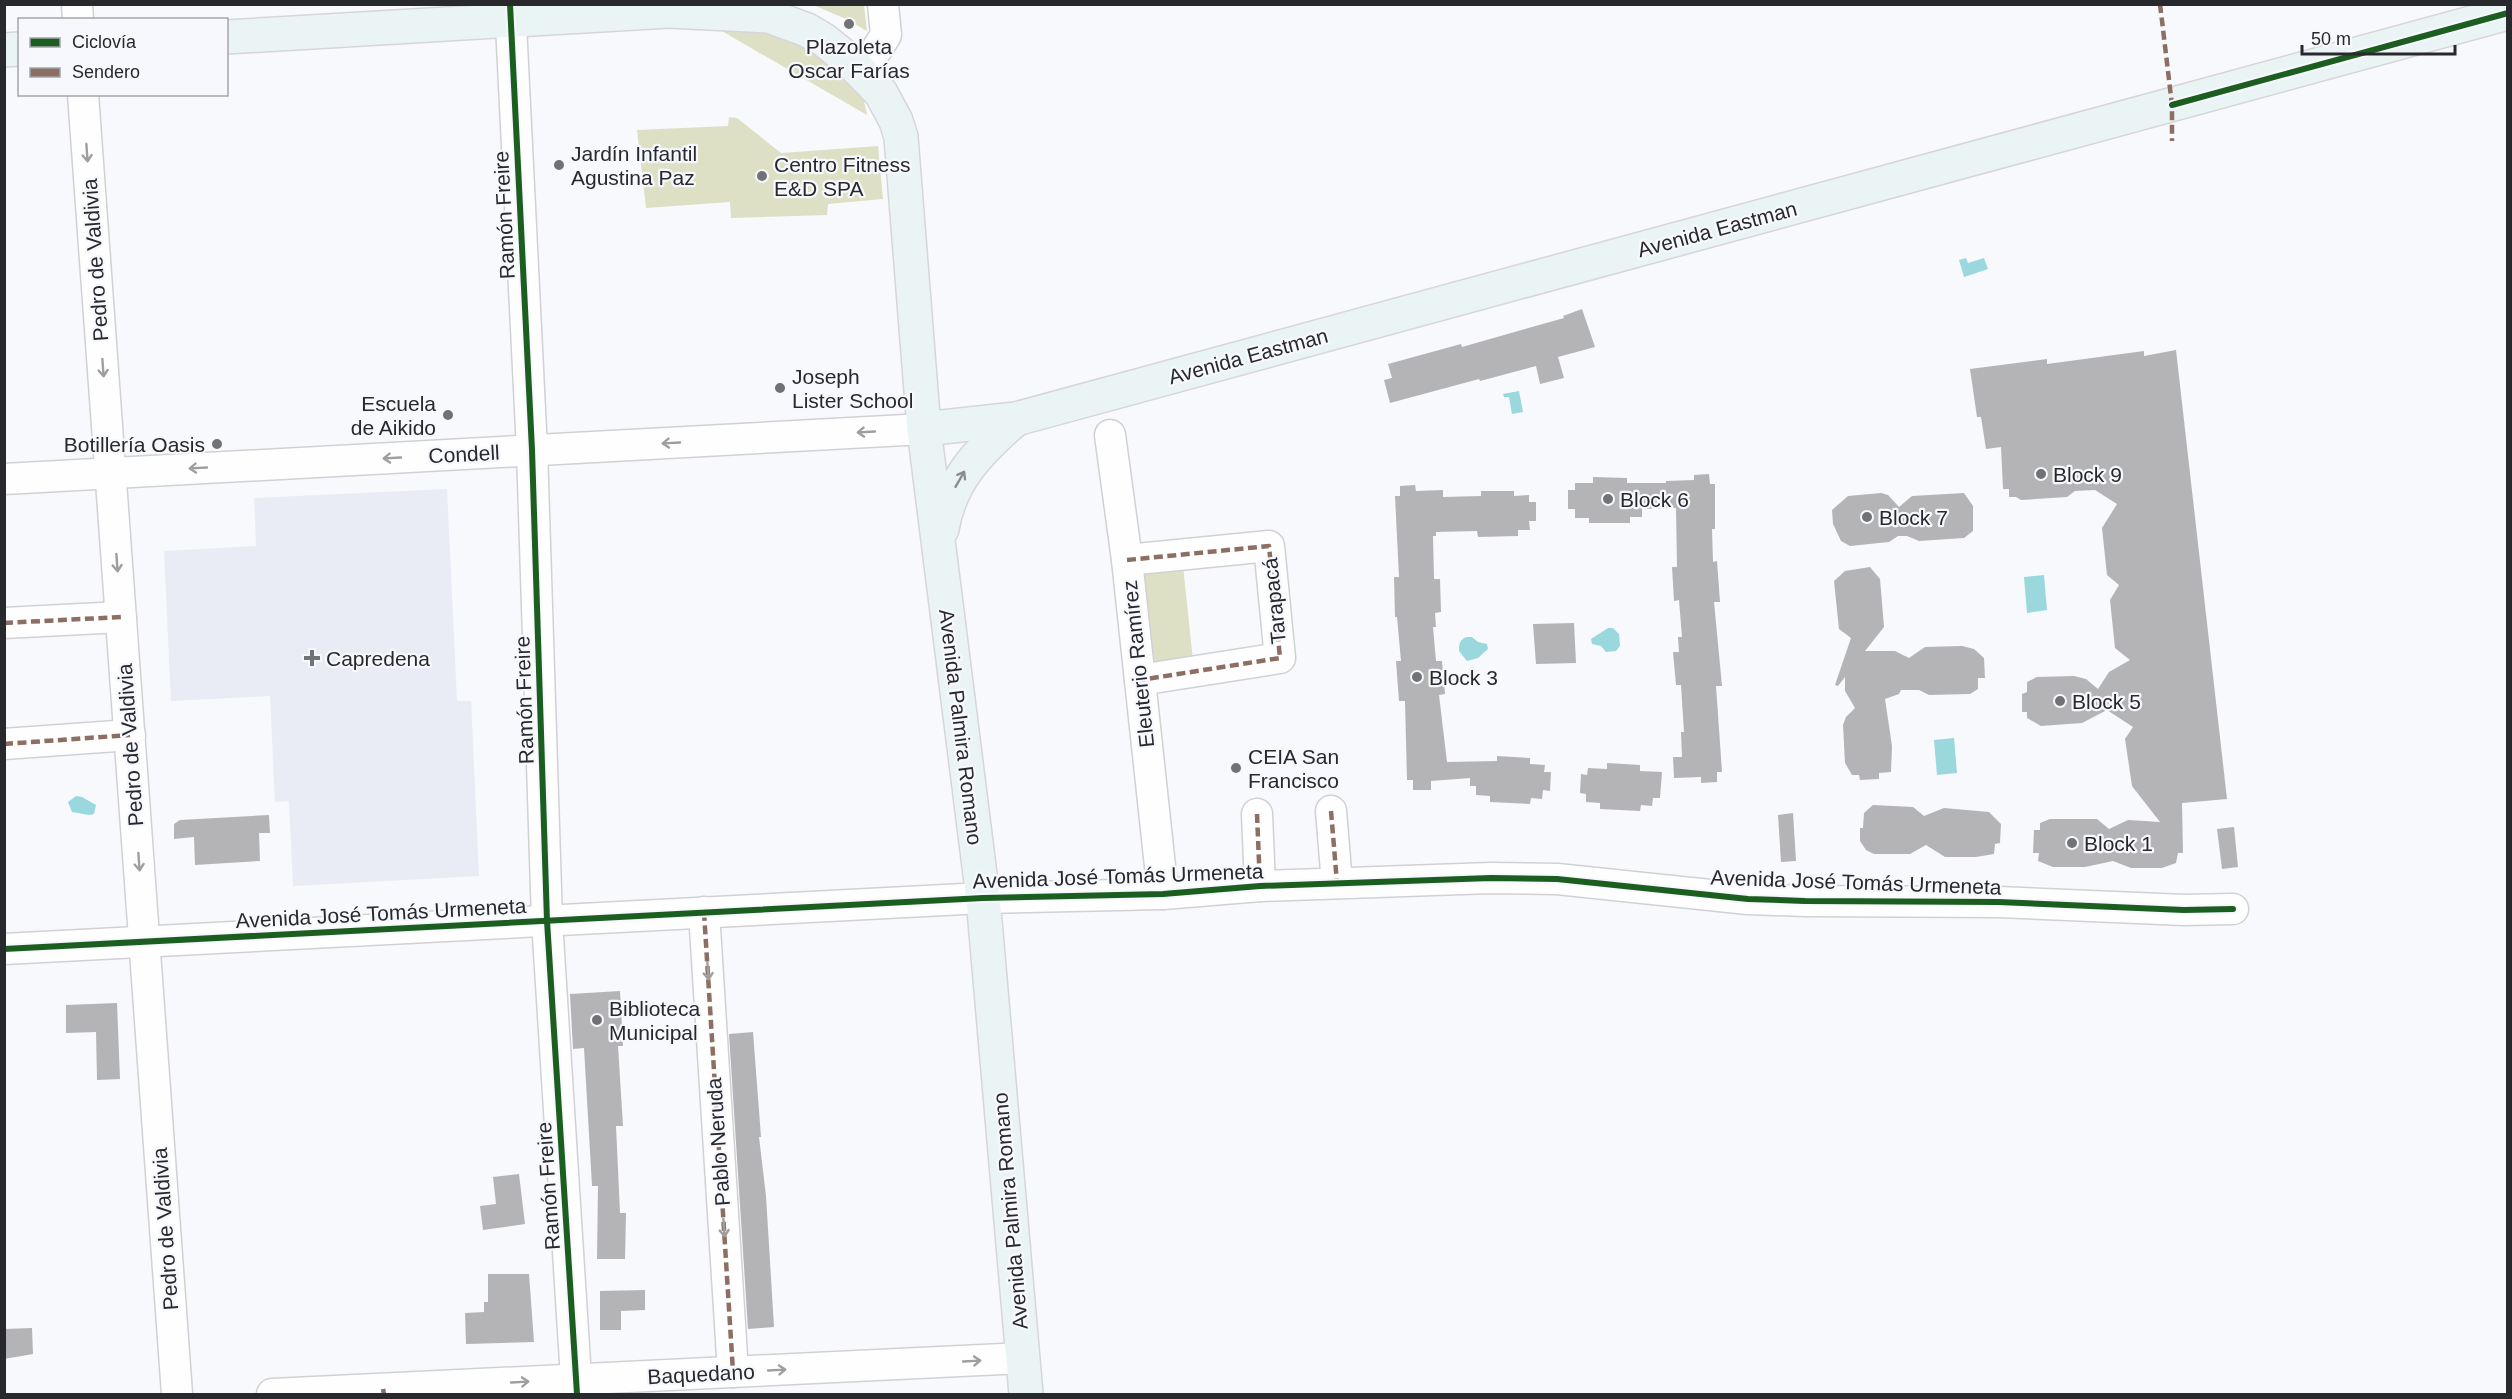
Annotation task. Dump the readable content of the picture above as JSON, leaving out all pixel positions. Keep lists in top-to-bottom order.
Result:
{
  "streets": {
    "main road": ["Avenida Eastman", "Avenida Palmira Romano"],
    "street": [
      "Ramón Freire",
      "Pedro de Valdivia",
      "Condell",
      "Tarapacá",
      "Eleuterio Ramírez",
      "Avenida José Tomás Urmeneta",
      "Pablo Neruda",
      "Baquedano"
    ]
  },
  "crossings": [
    ["Ramón Freire", "Condell"],
    ["Ramón Freire", "Avenida Palmira Romano"],
    ["Ramón Freire", "Avenida José Tomás Urmeneta"],
    ["Ramón Freire", "Baquedano"],
    ["Avenida Eastman", "Condell"],
    ["Avenida Eastman", "Avenida Palmira Romano"],
    ["Pedro de Valdivia", "Condell"],
    ["Pedro de Valdivia", "Avenida José Tomás Urmeneta"],
    ["Condell", "Avenida Palmira Romano"],
    ["Tarapacá", "Eleuterio Ramírez"],
    ["Eleuterio Ramírez", "Avenida José Tomás Urmeneta"],
    ["Avenida Palmira Romano", "Avenida José Tomás Urmeneta"],
    ["Avenida Palmira Romano", "Baquedano"],
    ["Avenida José Tomás Urmeneta", "Pablo Neruda"],
    ["Pablo Neruda", "Baquedano"]
  ],
  "one_way": [
    "Pedro de Valdivia",
    "Condell",
    "Pablo Neruda",
    "Baquedano"
  ],
  "places": {
    "other": [
      "Plazoleta Oscar Farías",
      "Jardín Infantil Agustina Paz",
      "Centro Fitness E&D SPA",
      "Joseph Lister School",
      "Escuela de Aikido",
      "Botillería Oasis",
      "Block 9",
      "Block 6",
      "Block 7",
      "Block 3",
      "Block 5",
      "CEIA San Francisco",
      "Block 1",
      "Biblioteca Municipal"
    ],
    "health": ["Capredena"]
  },
  "legend": ["Ciclovía", "Sendero"],
  "scale_bar": "50 m"
}
